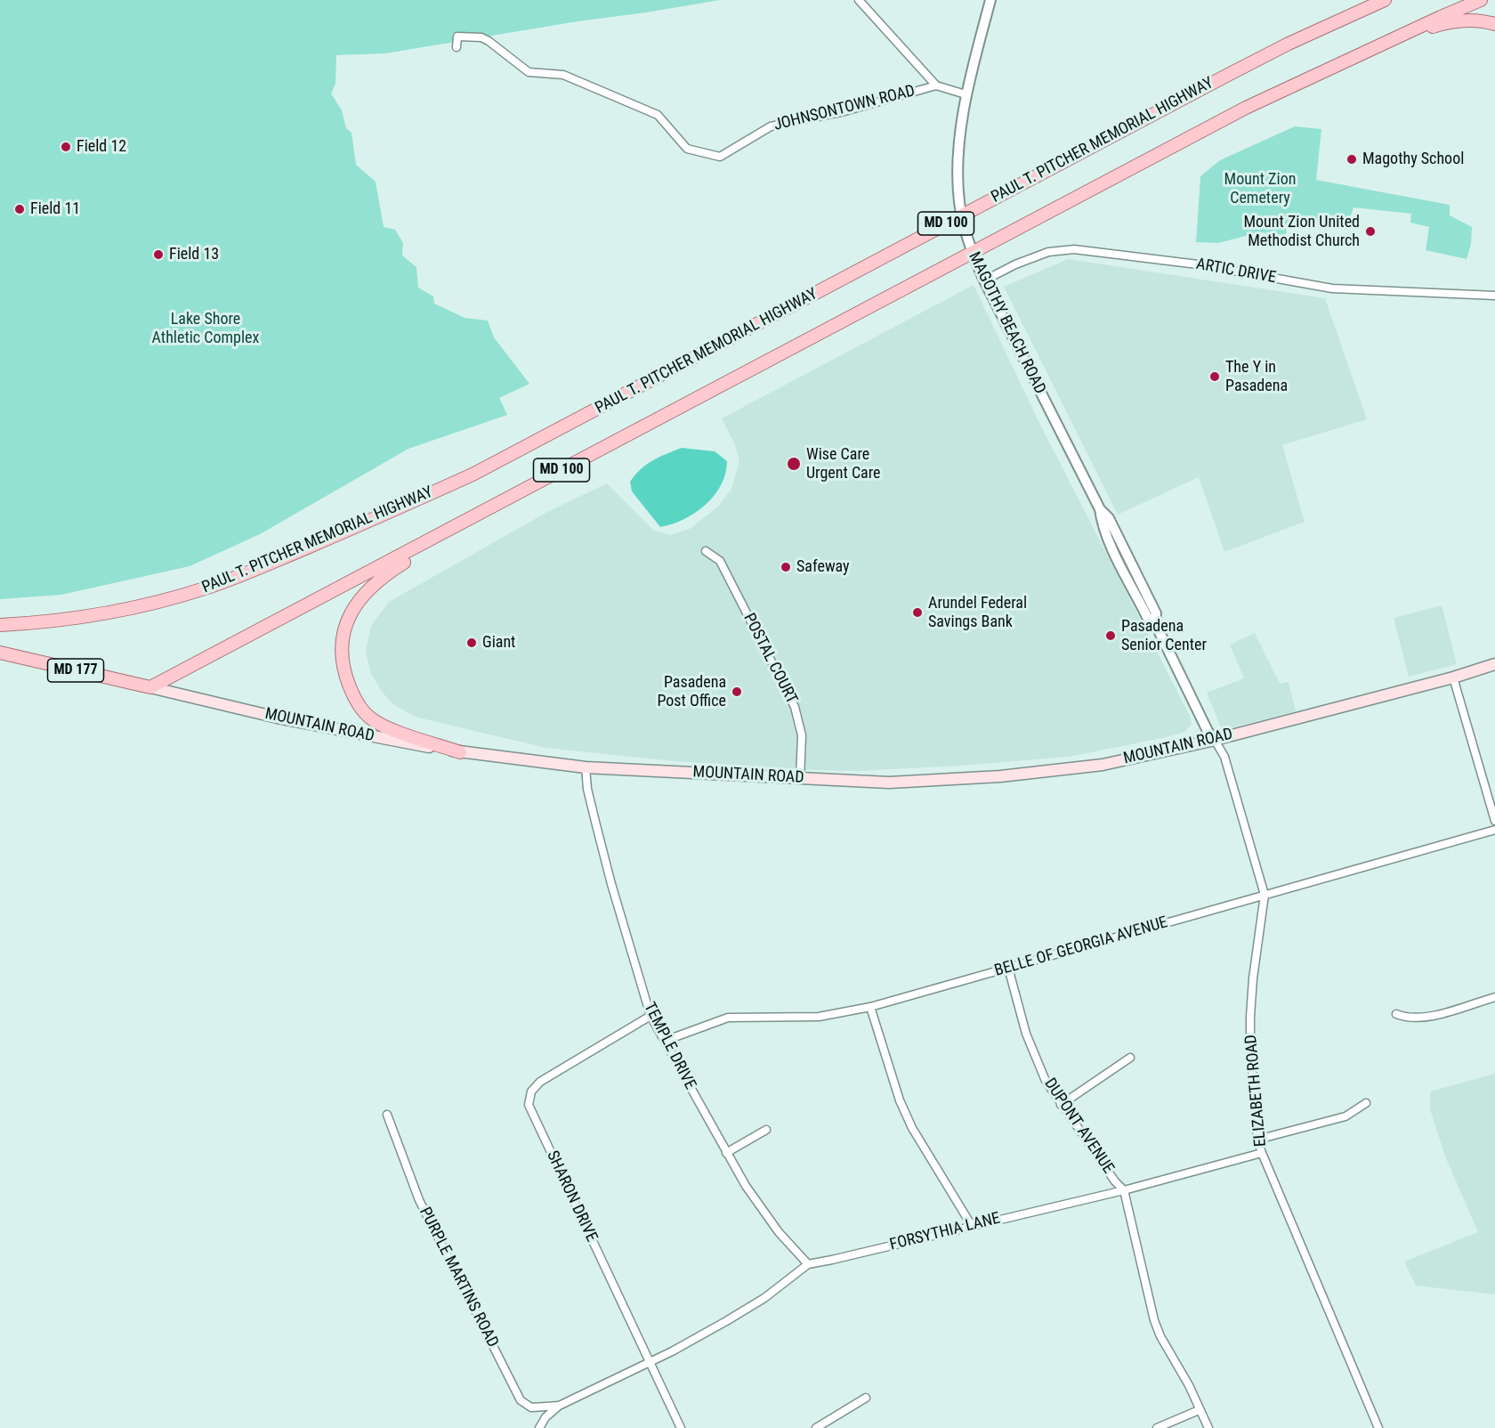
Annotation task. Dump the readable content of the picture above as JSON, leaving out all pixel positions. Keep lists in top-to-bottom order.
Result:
{
  "streets": {
    "main road": [
      "PAUL T. PITCHER MEMORIAL HIGHWAY",
      "MD 100",
      "MD 177",
      "MOUNTAIN ROAD"
    ],
    "street": [
      "JOHNSONTOWN ROAD",
      "ARTIC DRIVE",
      "MAGOTHY BEACH ROAD",
      "POSTAL COURT",
      "BELLE OF GEORGIA AVENUE",
      "TEMPLE DRIVE",
      "ELIZABETH ROAD",
      "DUPONT AVENUE",
      "SHARON DRIVE",
      "FORSYTHIA LANE",
      "PURPLE MARTINS ROAD"
    ]
  },
  "crossings": [
    ["JOHNSONTOWN ROAD", "MAGOTHY BEACH ROAD"],
    ["PAUL T. PITCHER MEMORIAL HIGHWAY", "MAGOTHY BEACH ROAD"],
    ["MD 100", "MAGOTHY BEACH ROAD"],
    ["MD 100", "MOUNTAIN ROAD"],
    ["ARTIC DRIVE", "MAGOTHY BEACH ROAD"],
    ["MAGOTHY BEACH ROAD", "MOUNTAIN ROAD"],
    ["MAGOTHY BEACH ROAD", "ELIZABETH ROAD"],
    ["POSTAL COURT", "MOUNTAIN ROAD"],
    ["MOUNTAIN ROAD", "TEMPLE DRIVE"],
    ["MOUNTAIN ROAD", "ELIZABETH ROAD"],
    ["BELLE OF GEORGIA AVENUE", "TEMPLE DRIVE"],
    ["BELLE OF GEORGIA AVENUE", "ELIZABETH ROAD"],
    ["BELLE OF GEORGIA AVENUE", "DUPONT AVENUE"],
    ["TEMPLE DRIVE", "SHARON DRIVE"],
    ["TEMPLE DRIVE", "FORSYTHIA LANE"],
    ["ELIZABETH ROAD", "FORSYTHIA LANE"],
    ["DUPONT AVENUE", "FORSYTHIA LANE"],
    ["SHARON DRIVE", "FORSYTHIA LANE"],
    ["SHARON DRIVE", "PURPLE MARTINS ROAD"],
    ["FORSYTHIA LANE", "PURPLE MARTINS ROAD"]
  ],
  "parks": ["Mount Zion Cemetery", "Lake Shore Athletic Complex"],
  "places": [
    "Field 12",
    "Magothy School",
    "Field 11",
    "Mount Zion United Methodist Church",
    "Field 13",
    "The Y in Pasadena",
    "Wise Care Urgent Care",
    "Safeway",
    "Arundel Federal Savings Bank",
    "Pasadena Senior Center",
    "Giant",
    "Pasadena Post Office"
  ]
}
